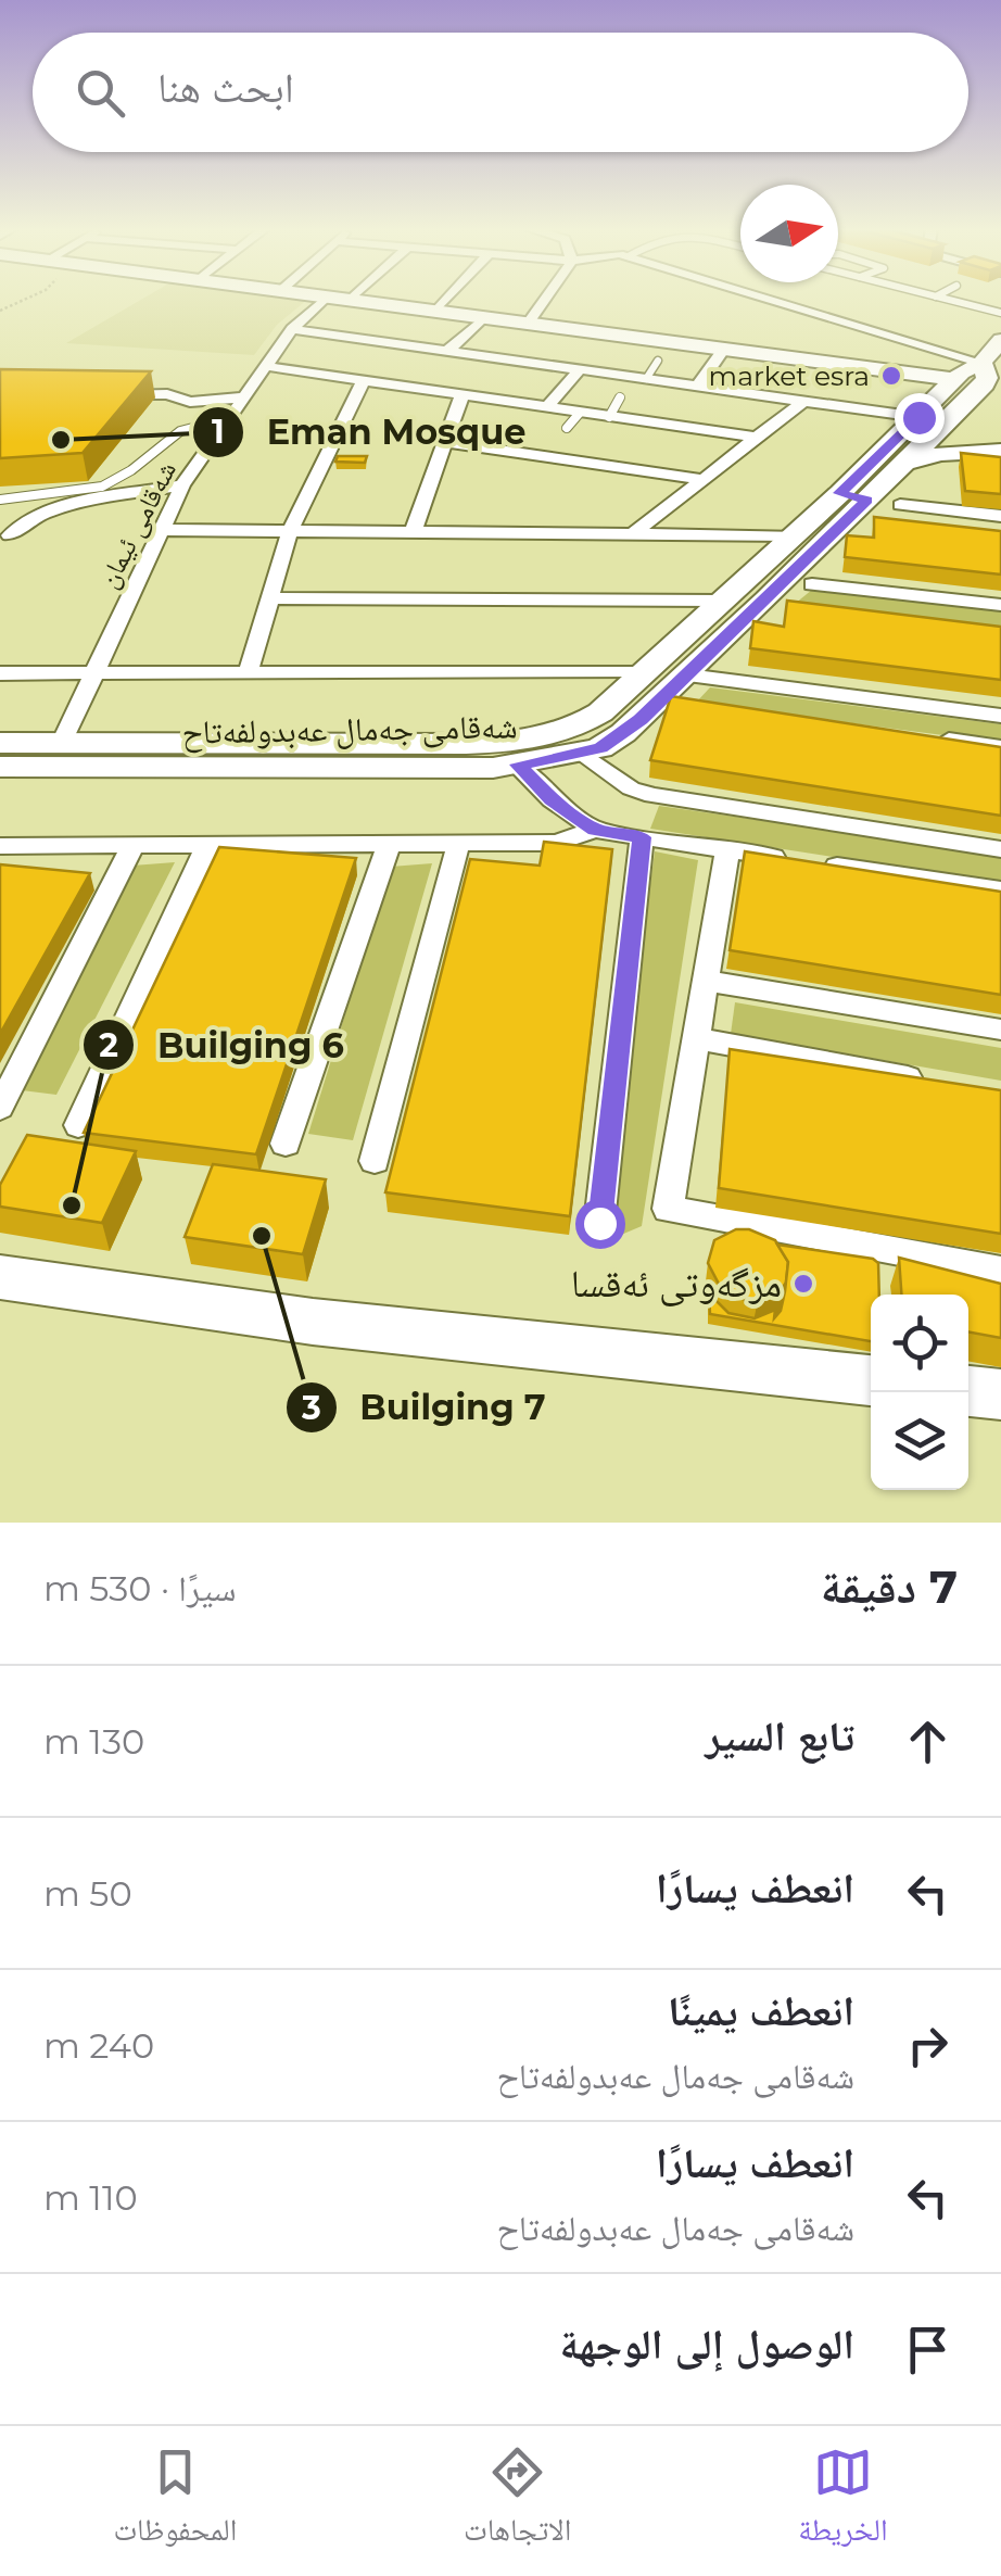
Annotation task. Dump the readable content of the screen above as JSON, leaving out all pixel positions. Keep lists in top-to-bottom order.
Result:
{
  "streets": {
    "main road": ["شەقامی جەمال عەبدولفەتاح"],
    "street": ["شەقامی ئیمان"]
  },
  "crossings": [
    ["شەقامی ئیمان", "شەقامی جەمال عەبدولفەتاح"]
  ],
  "places": [
    "market esra",
    "Eman Mosque",
    "Builging 6",
    "Builging 7",
    "مزگەوتی ئەقسا"
  ],
  "north": "right",
  "page": {
    "search": "ابحث هنا",
    "heading": ["7 دقيقة", "سيرًا · 530 m"],
    "list": [
      ["تابع السير", "130 m"],
      ["انعطف يسارًا", "50 m"],
      ["انعطف يمينًا", "شەقامی جەمال عەبدولفەتاح", "240 m"],
      ["انعطف يسارًا", "شەقامی جەمال عەبدولفەتاح", "110 m"],
      "الوصول إلى الوجهة"
    ],
    "nav": ["الخريطة", "الاتجاهات", "المحفوظات"]
  }
}
